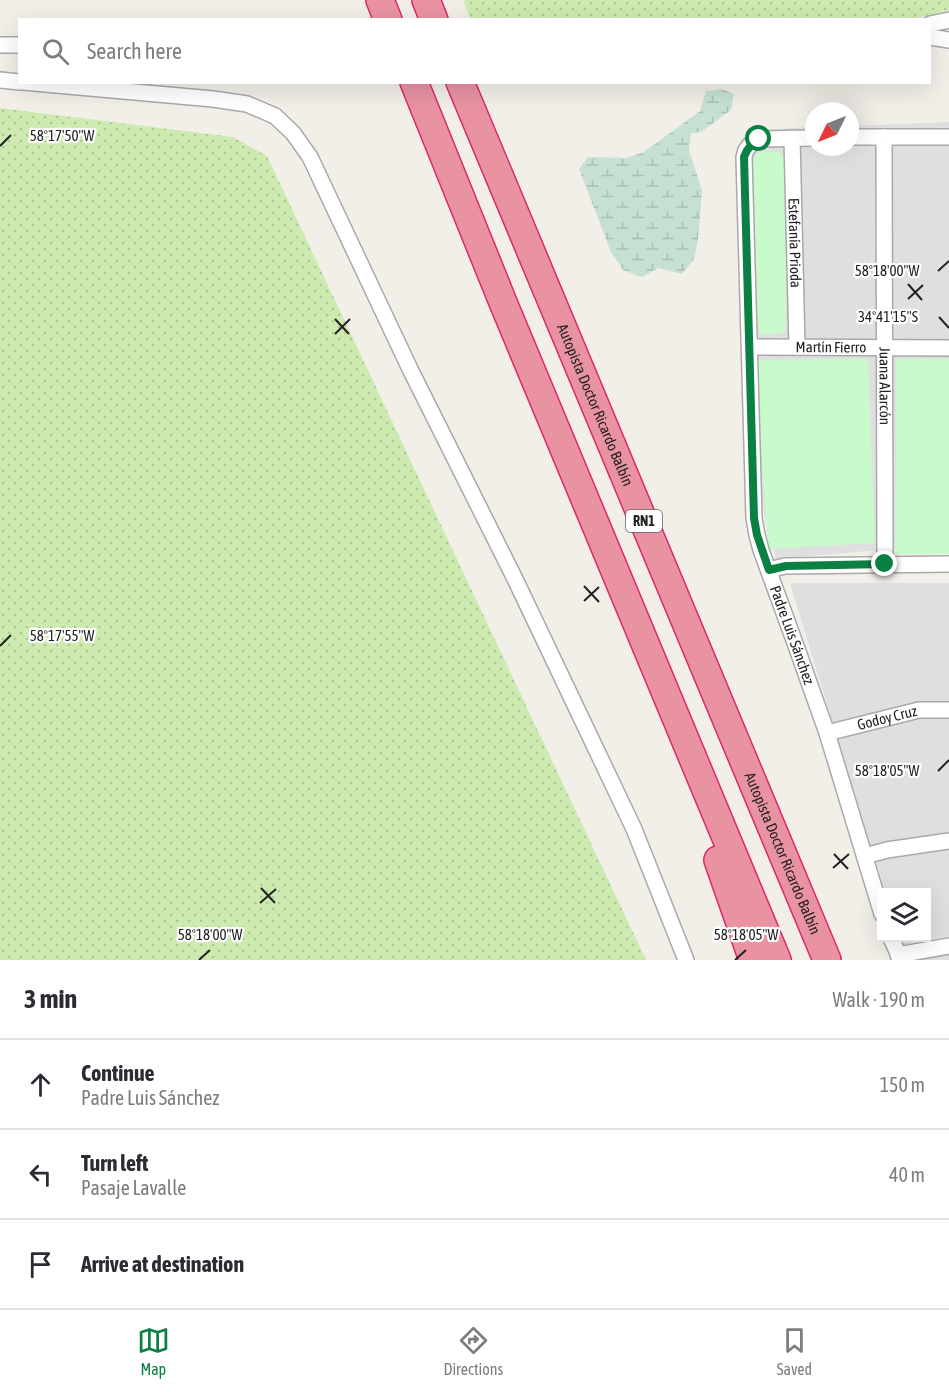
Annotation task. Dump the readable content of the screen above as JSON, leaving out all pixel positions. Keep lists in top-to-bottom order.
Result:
{
  "streets": {
    "highway": ["Autopista Doctor Ricardo Balbín", "RN1"],
    "street": [
      "Estefanía Prioda",
      "Martín Fierro",
      "Juana Alarcón",
      "Padre Luis Sánchez",
      "Godoy Cruz"
    ]
  },
  "crossings": [
    ["Estefanía Prioda", "Martín Fierro"],
    ["Estefanía Prioda", "Padre Luis Sánchez"],
    ["Martín Fierro", "Juana Alarcón"],
    ["Martín Fierro", "Padre Luis Sánchez"],
    ["Padre Luis Sánchez", "Godoy Cruz"]
  ],
  "north": "bottom left",
  "page": {
    "search": "Search here",
    "heading": ["3 min", "Walk · 190 m"],
    "list": [
      ["Continue", "Padre Luis Sánchez", "150 m"],
      ["Turn left", "Pasaje Lavalle", "40 m"],
      "Arrive at destination"
    ],
    "nav": ["Map", "Directions", "Saved"]
  },
  "coordinates": [
    "58°17'50\"W",
    "58°18'00\"W",
    "34°41'15\"S",
    "58°17'55\"W",
    "58°18'05\"W"
  ]
}
